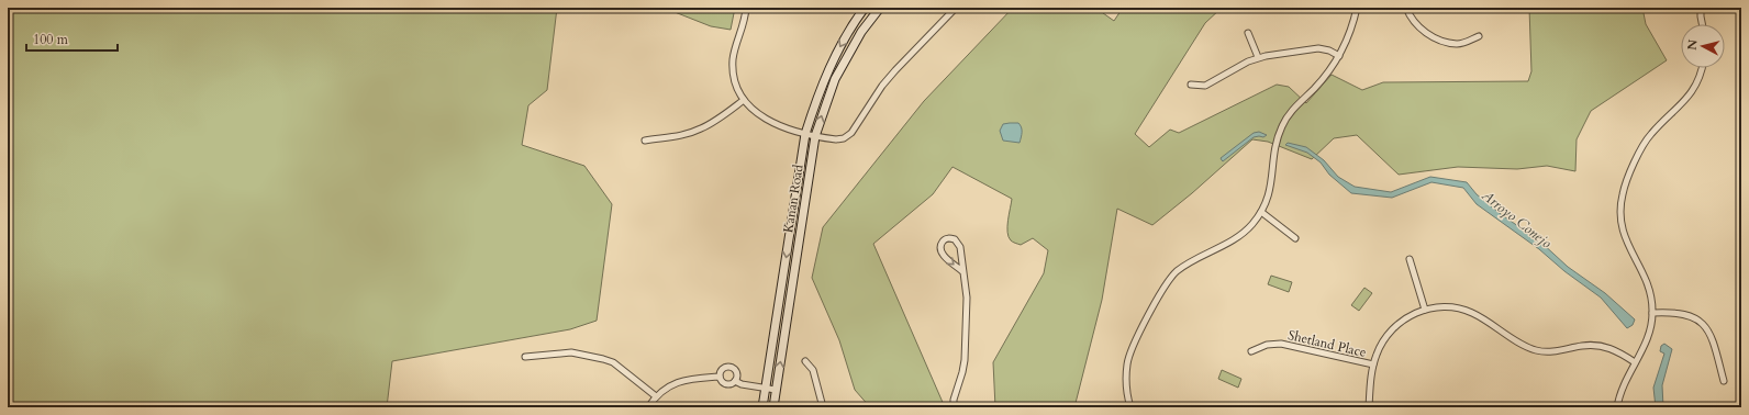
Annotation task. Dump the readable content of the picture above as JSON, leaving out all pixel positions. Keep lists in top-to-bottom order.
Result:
{
  "streets": {
    "main road": ["Kanan Road"],
    "street": ["Shetland Place"]
  },
  "water": ["Arroyo Conejo"],
  "scale_bar": "100 m",
  "north": "left"
}
